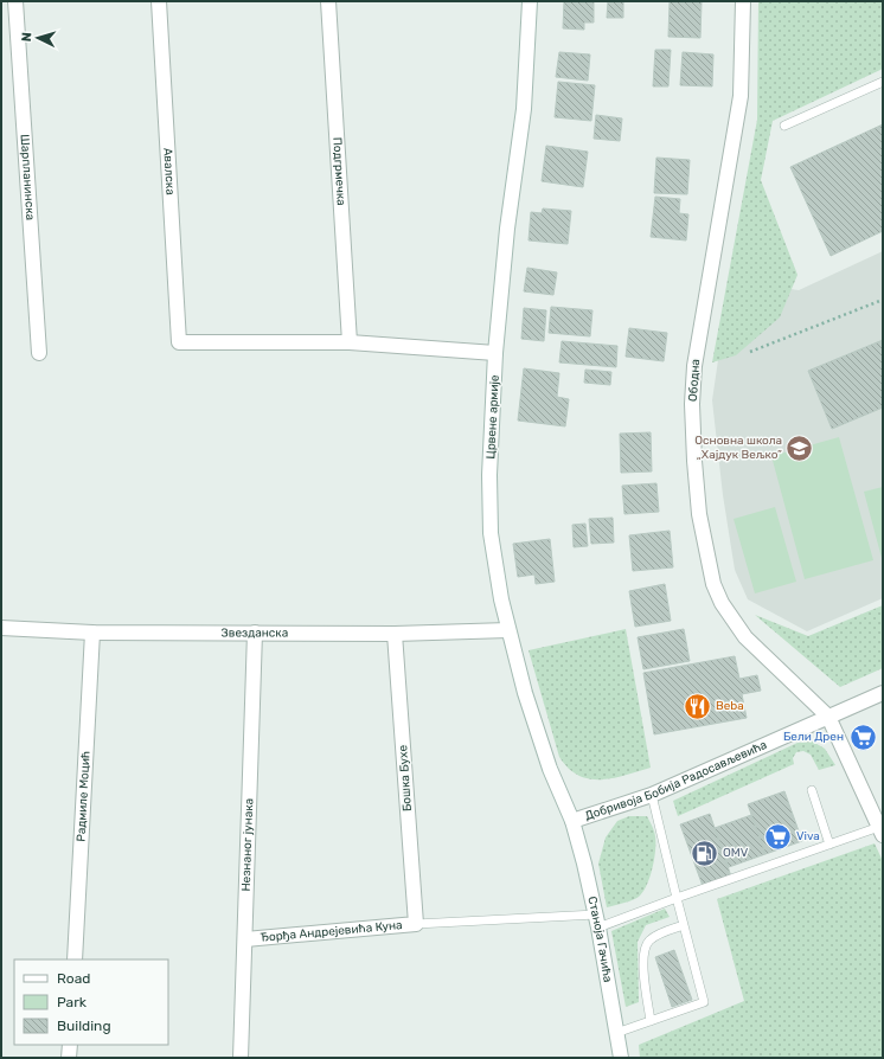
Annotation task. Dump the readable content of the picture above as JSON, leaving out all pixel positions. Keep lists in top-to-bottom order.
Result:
{
  "streets": {
    "street": [
      "Авалска",
      "Подгрмечка",
      "Шарпланинска",
      "Ободна",
      "Црвене армије",
      "Звезданска",
      "Бошка Бухе",
      "Добривоја Бобија Радосављевића",
      "Радмиле Моцић",
      "Незнаног јунака",
      "Ђорђа Андрејевића Куна",
      "Станоја Гачића"
    ]
  },
  "crossings": [
    ["Авалска", "Подгрмечка"],
    ["Ободна", "Добривоја Бобија Радосављевића"],
    ["Црвене армије", "Звезданска"],
    ["Црвене армије", "Добривоја Бобија Радосављевића"],
    ["Црвене армије", "Станоја Гачића"],
    ["Звезданска", "Бошка Бухе"],
    ["Звезданска", "Радмиле Моцић"],
    ["Звезданска", "Незнаног јунака"],
    ["Бошка Бухе", "Ђорђа Андрејевића Куна"],
    ["Добривоја Бобија Радосављевића", "Станоја Гачића"],
    ["Незнаног јунака", "Ђорђа Андрејевића Куна"]
  ],
  "places": {
    "school or university": ["Основна школа „Хајдук Вељко”"],
    "restaurant": ["Beba"],
    "supermarket": ["Бели Дрен", "Viva"],
    "fuel station": ["OMV"]
  },
  "legend": ["Road", "Park", "Building"],
  "north": "left"
}
